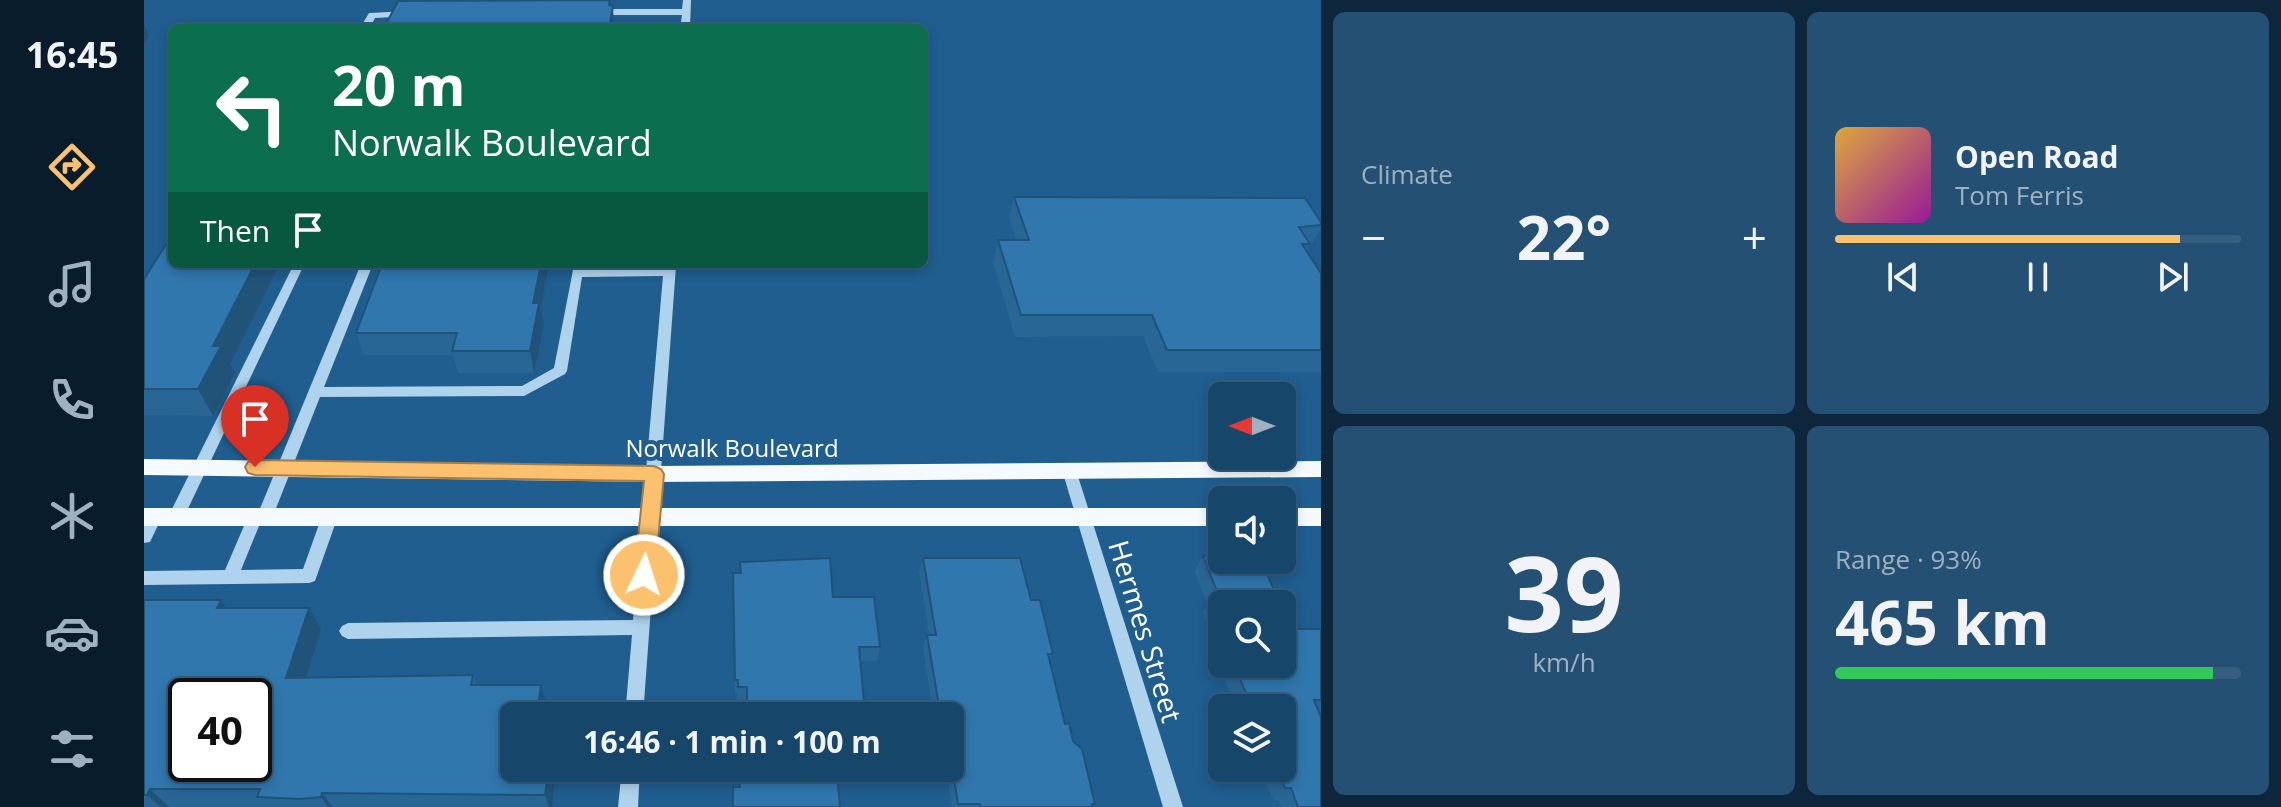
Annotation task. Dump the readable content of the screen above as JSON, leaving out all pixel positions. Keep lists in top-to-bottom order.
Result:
{
  "streets": {
    "main road": ["Norwalk Boulevard"],
    "street": ["Hermes Street"]
  },
  "crossings": [
    ["Norwalk Boulevard", "Hermes Street"]
  ],
  "north": "left",
  "page": {
    "tabs": "16:45",
    "tile": [
      "Climate",
      ["39", "km/h"],
      ["Range · 93%", "465 km"]
    ],
    "turn": ["20 m", "Norwalk Boulevard"],
    "song": ["Open Road", "Tom Ferris"],
    "then": "Then",
    "heat": ["−", "22°", "+"],
    "limit": "40",
    "trip": "16:46 · 1 min · 100 m"
  }
}
